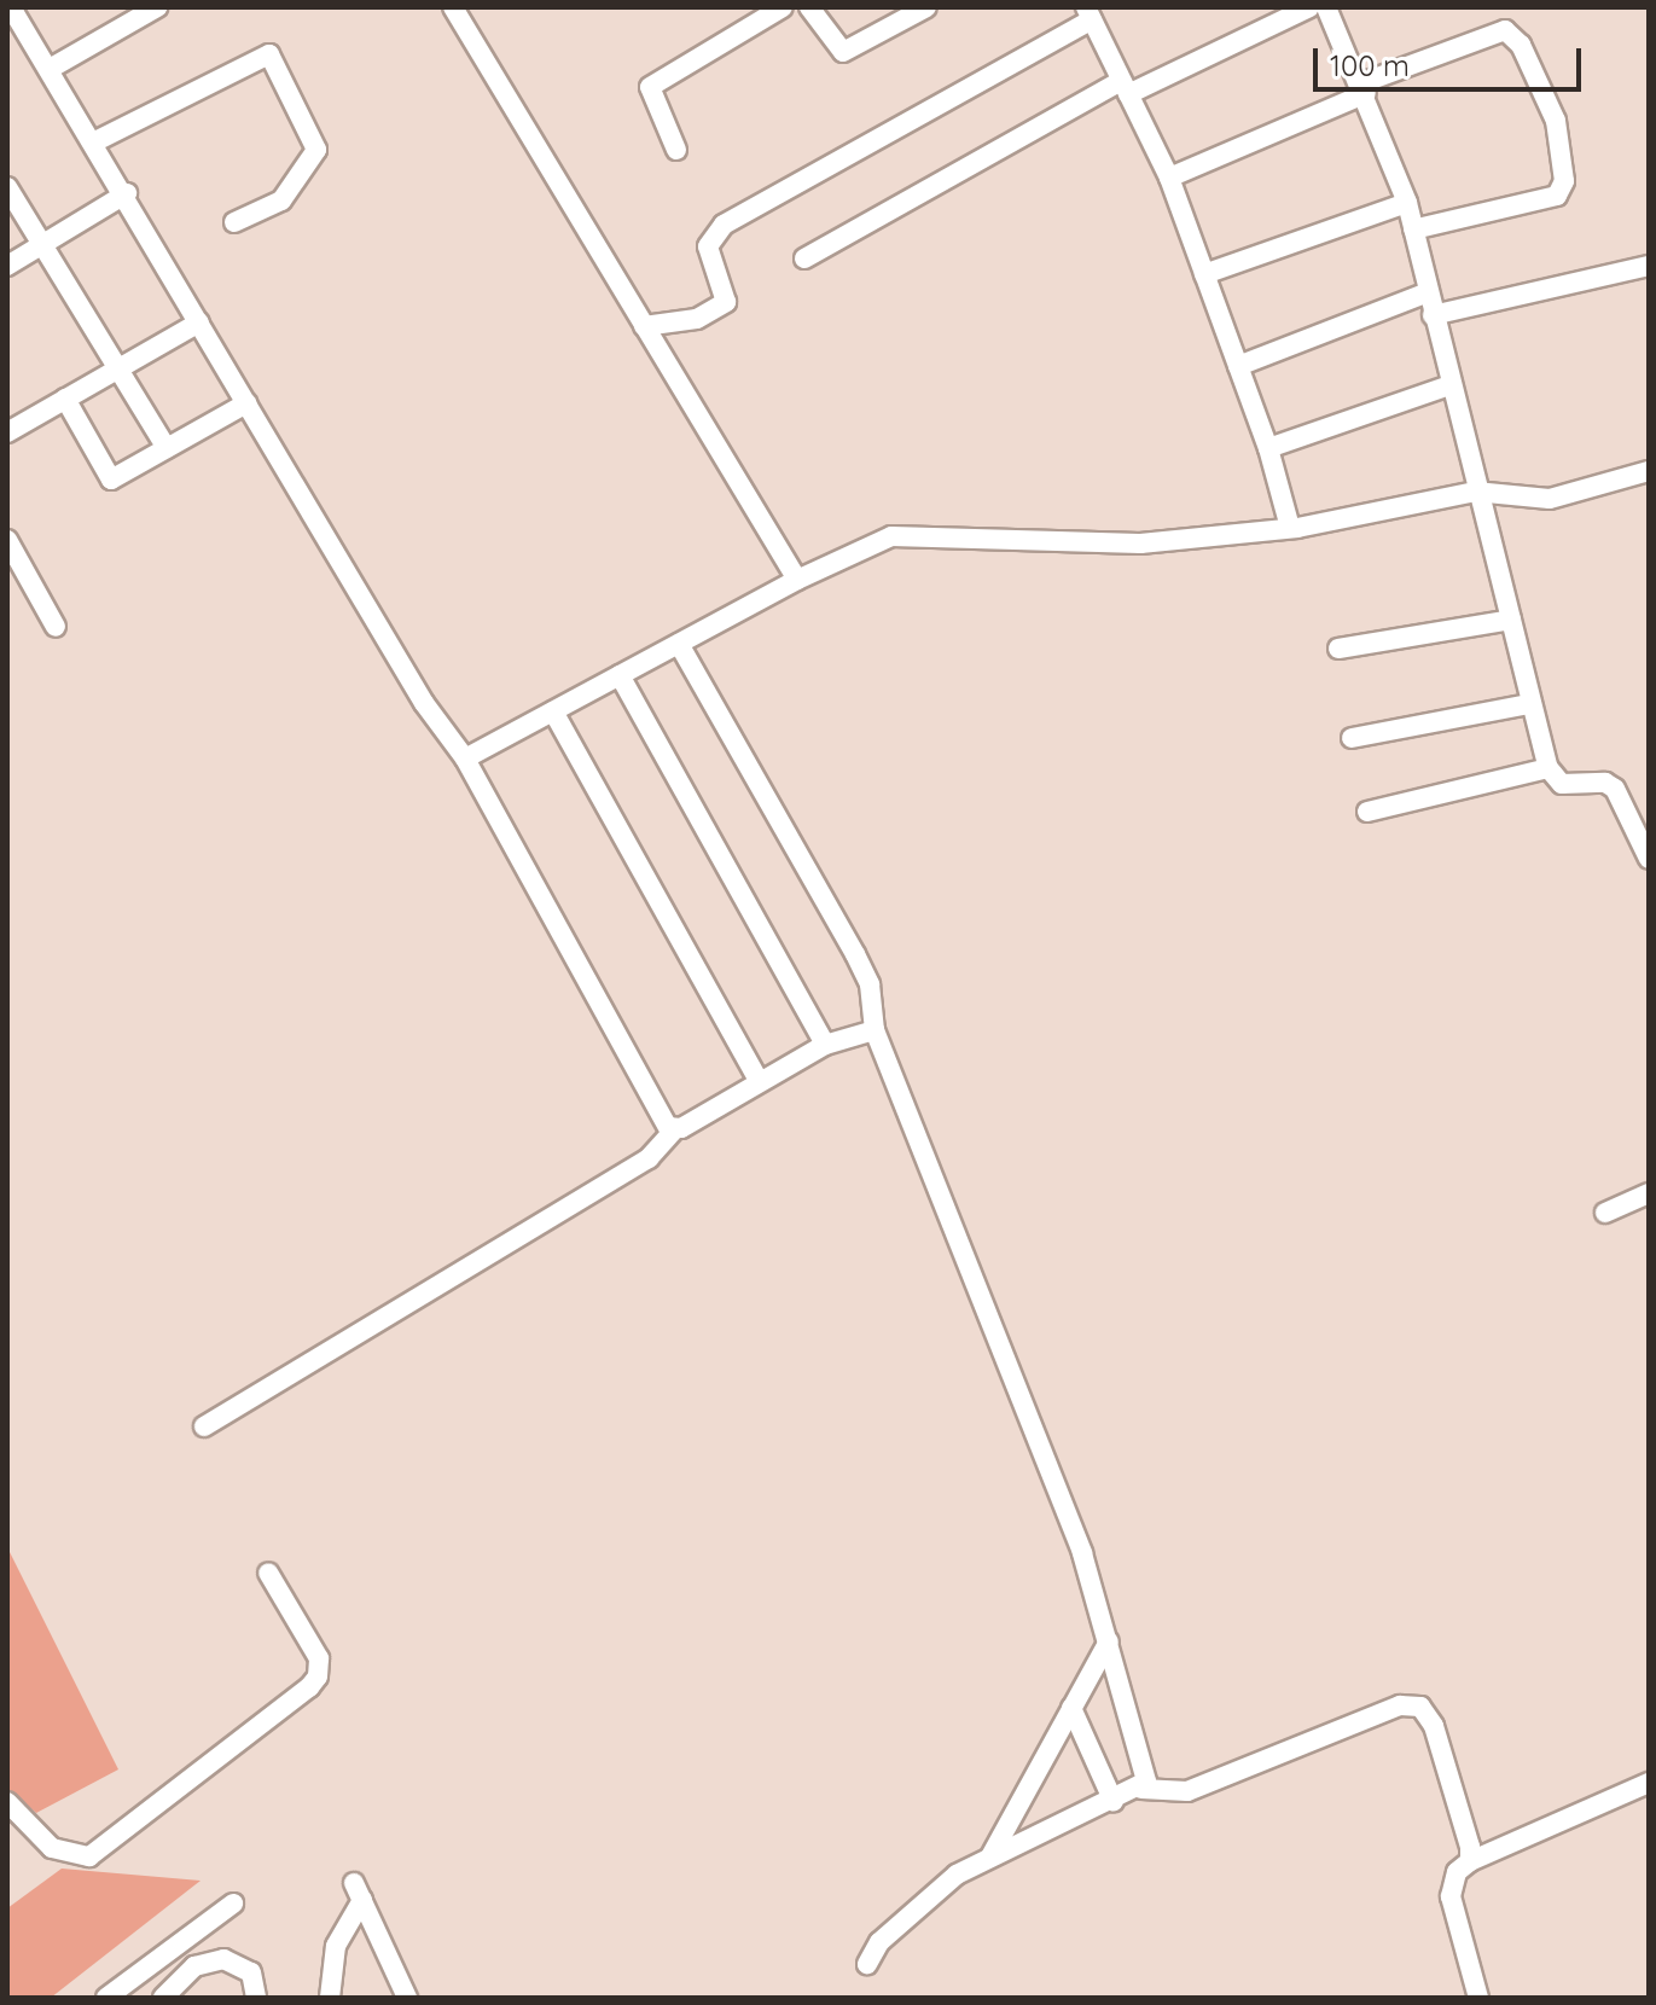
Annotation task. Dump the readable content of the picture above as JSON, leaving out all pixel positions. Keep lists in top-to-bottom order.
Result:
{
  "scale_bar": "100 m"
}
